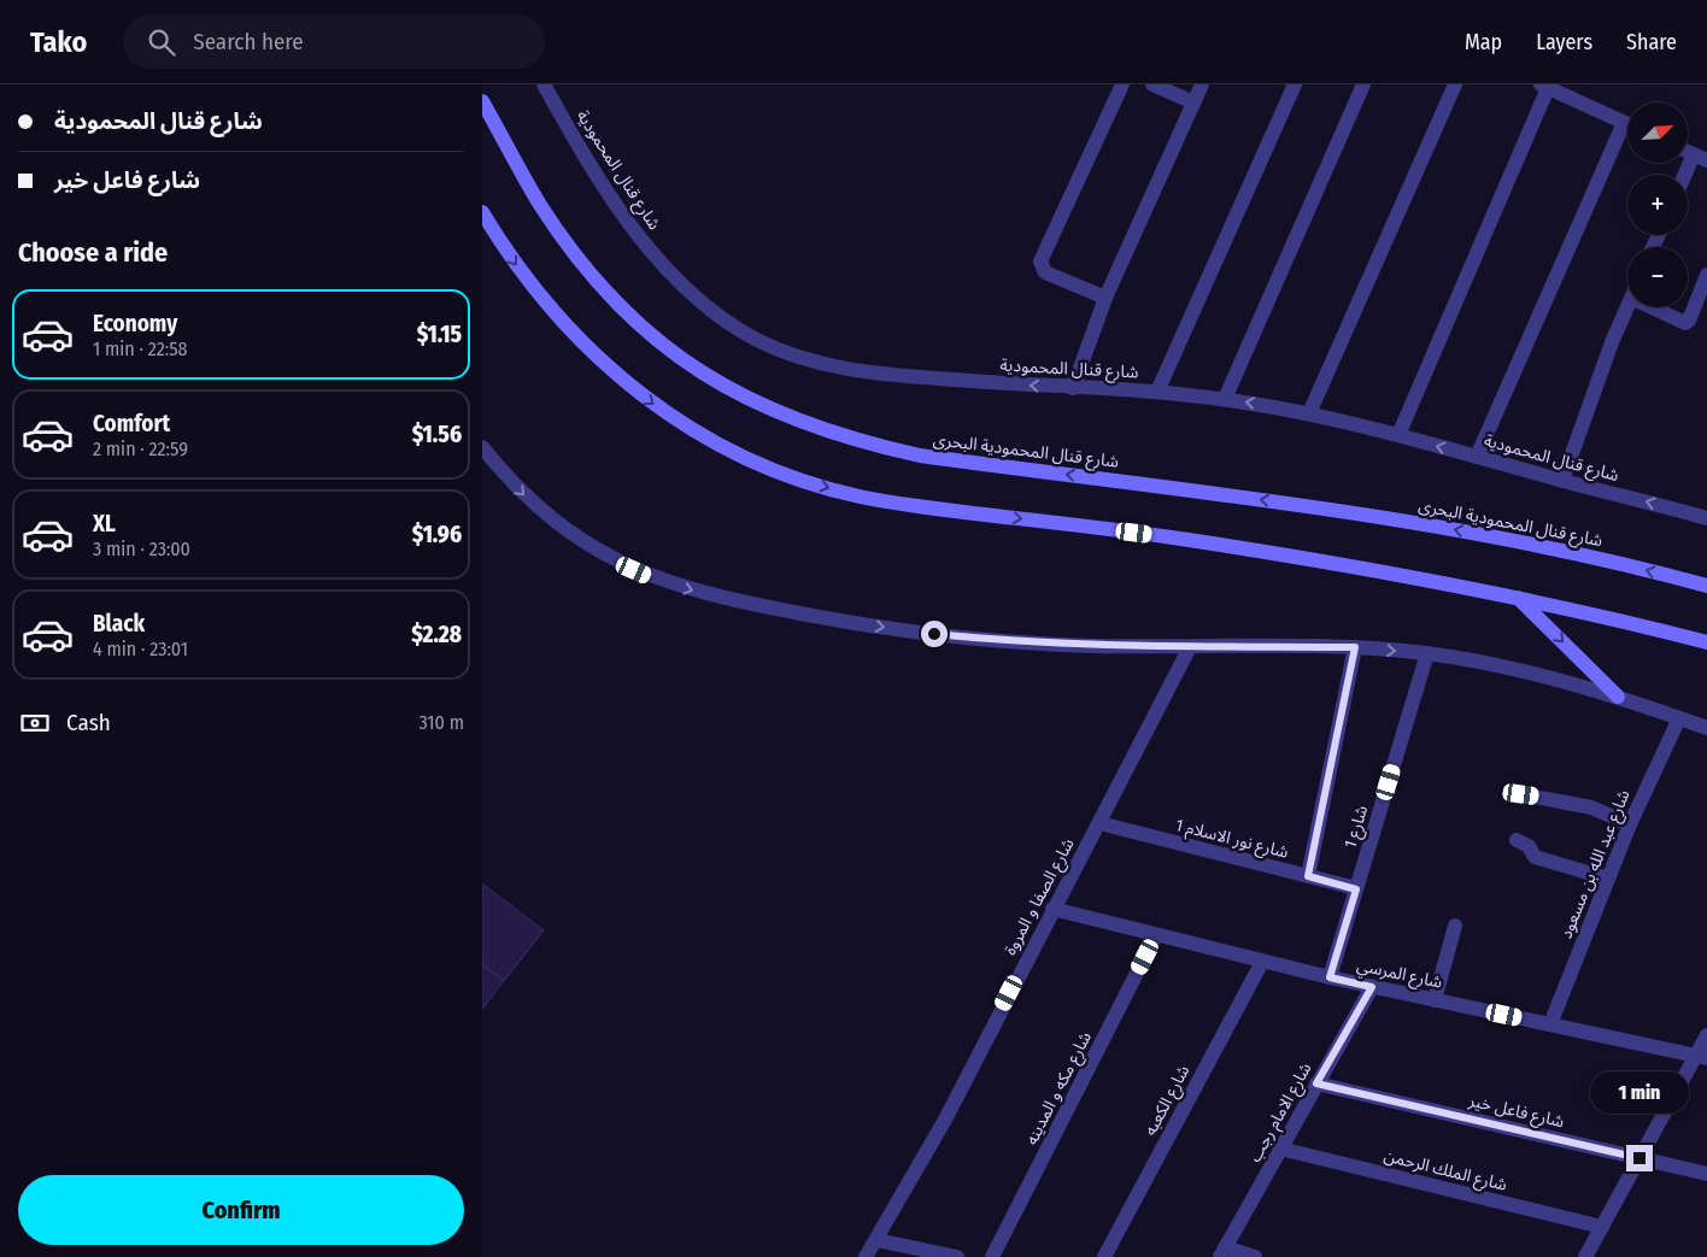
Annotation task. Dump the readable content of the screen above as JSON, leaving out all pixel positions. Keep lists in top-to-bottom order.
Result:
{
  "streets": {
    "main road": ["شارع قنال المحمودية البحرى"],
    "street": [
      "شارع قنال المحمودية",
      "شارع 1",
      "شارع نور الاسلام 1",
      "شارع عبد الله بن مسعود",
      "شارع الصفا و المروة",
      "شارع المرسي",
      "شارع مكه و المدينه",
      "شارع الكعبه",
      "شارع فاعل خير",
      "شارع الامام رجب",
      "شارع الملك الرحمن"
    ]
  },
  "crossings": [
    ["شارع 1", "شارع نور الاسلام 1"],
    ["شارع 1", "شارع المرسي"],
    ["شارع نور الاسلام 1", "شارع الصفا و المروة"],
    ["شارع عبد الله بن مسعود", "شارع المرسي"],
    ["شارع الصفا و المروة", "شارع المرسي"],
    ["شارع المرسي", "شارع مكه و المدينه"],
    ["شارع المرسي", "شارع الكعبه"],
    ["شارع المرسي", "شارع الامام رجب"],
    ["شارع فاعل خير", "شارع الامام رجب"],
    ["شارع الامام رجب", "شارع الملك الرحمن"]
  ],
  "one_way": ["شارع قنال المحمودية"],
  "north": "top right",
  "page": {
    "header": "Tako",
    "search": "Search here",
    "nav": ["Map", "Layers", "Share"],
    "banner": ["شارع قنال المحمودية", "شارع فاعل خير"],
    "map_buttons": ["+", "−"],
    "heading": "Choose a ride",
    "list": [
      {
        "name": "Economy",
        "note": "1 min · 22:58",
        "value": "$1.15"
      },
      {
        "name": "Comfort",
        "note": "2 min · 22:59",
        "value": "$1.56"
      },
      {
        "name": "XL",
        "note": "3 min · 23:00",
        "value": "$1.96"
      },
      {
        "name": "Black",
        "note": "4 min · 23:01",
        "value": "$2.28"
      }
    ],
    "pay": ["Cash", "310 m"],
    "bubble": "1 min",
    "buttons": "Confirm"
  }
}
